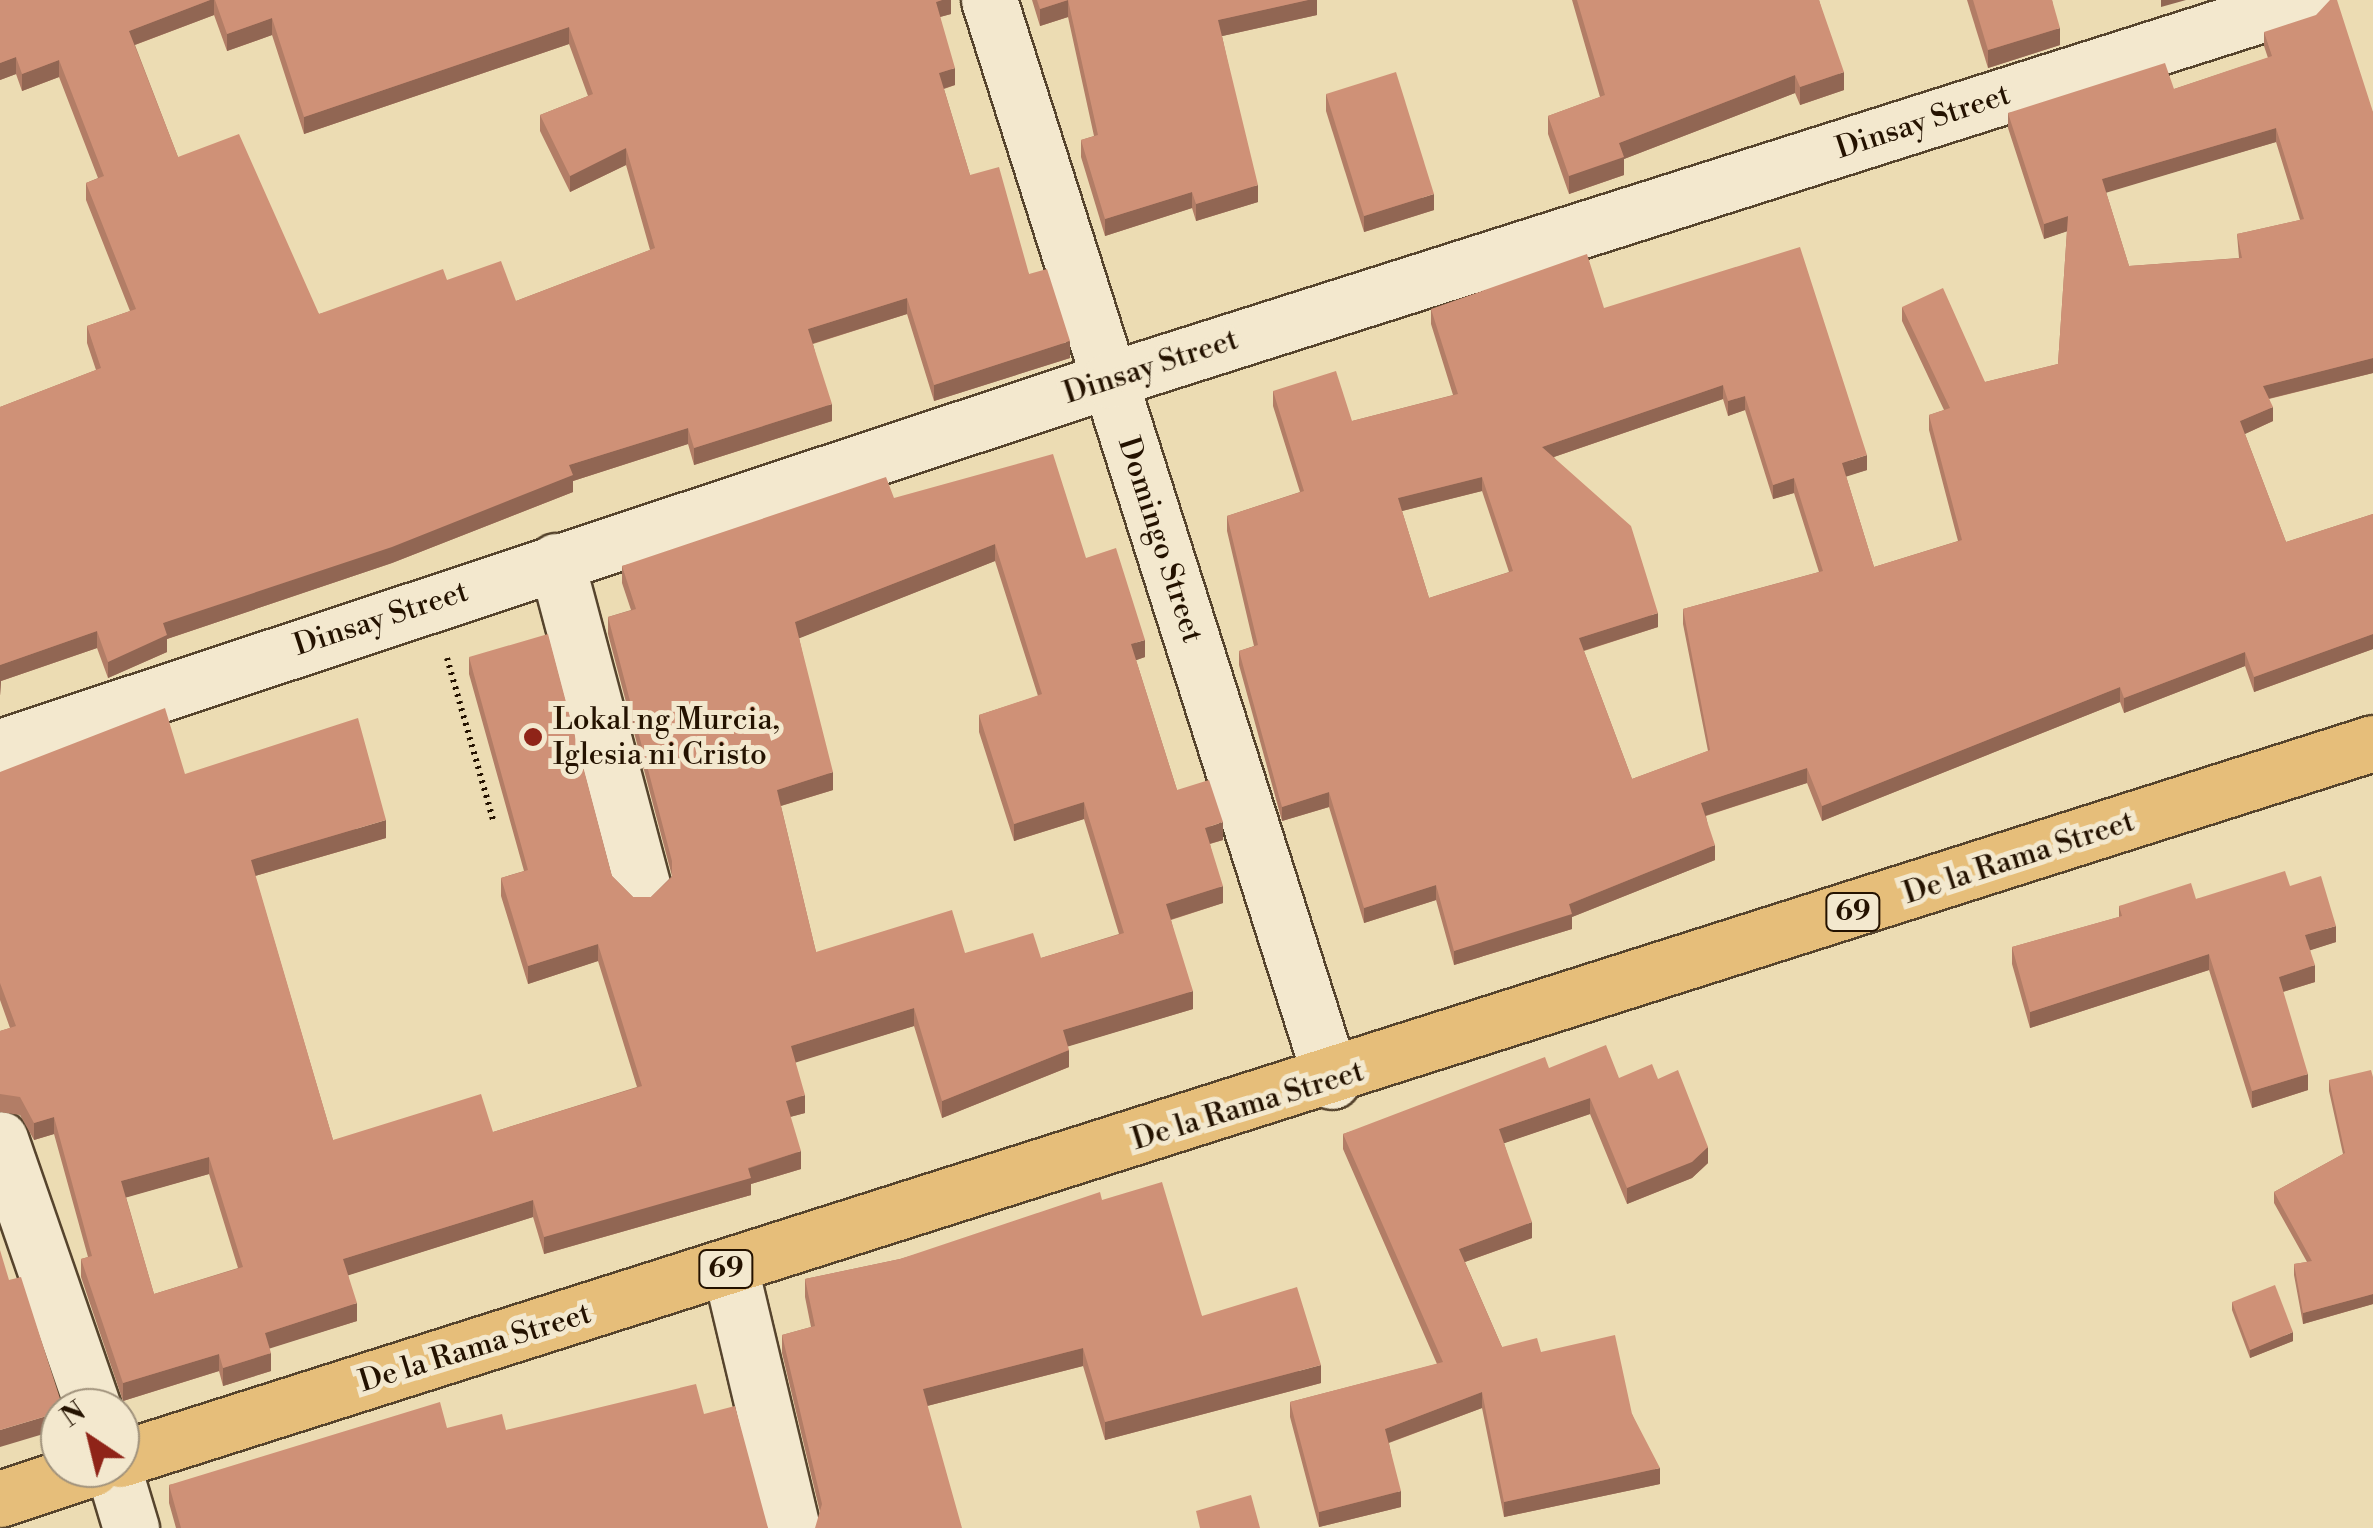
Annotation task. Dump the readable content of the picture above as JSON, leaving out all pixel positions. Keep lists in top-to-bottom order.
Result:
{
  "streets": {
    "highway": ["De la Rama Street", "69"],
    "street": ["Dinsay Street", "Domingo Street"]
  },
  "crossings": [
    ["Dinsay Street", "Domingo Street"],
    ["Domingo Street", "De la Rama Street"]
  ],
  "places": ["Lokal ng Murcia, Iglesia ni Cristo"],
  "north": "top left"
}
